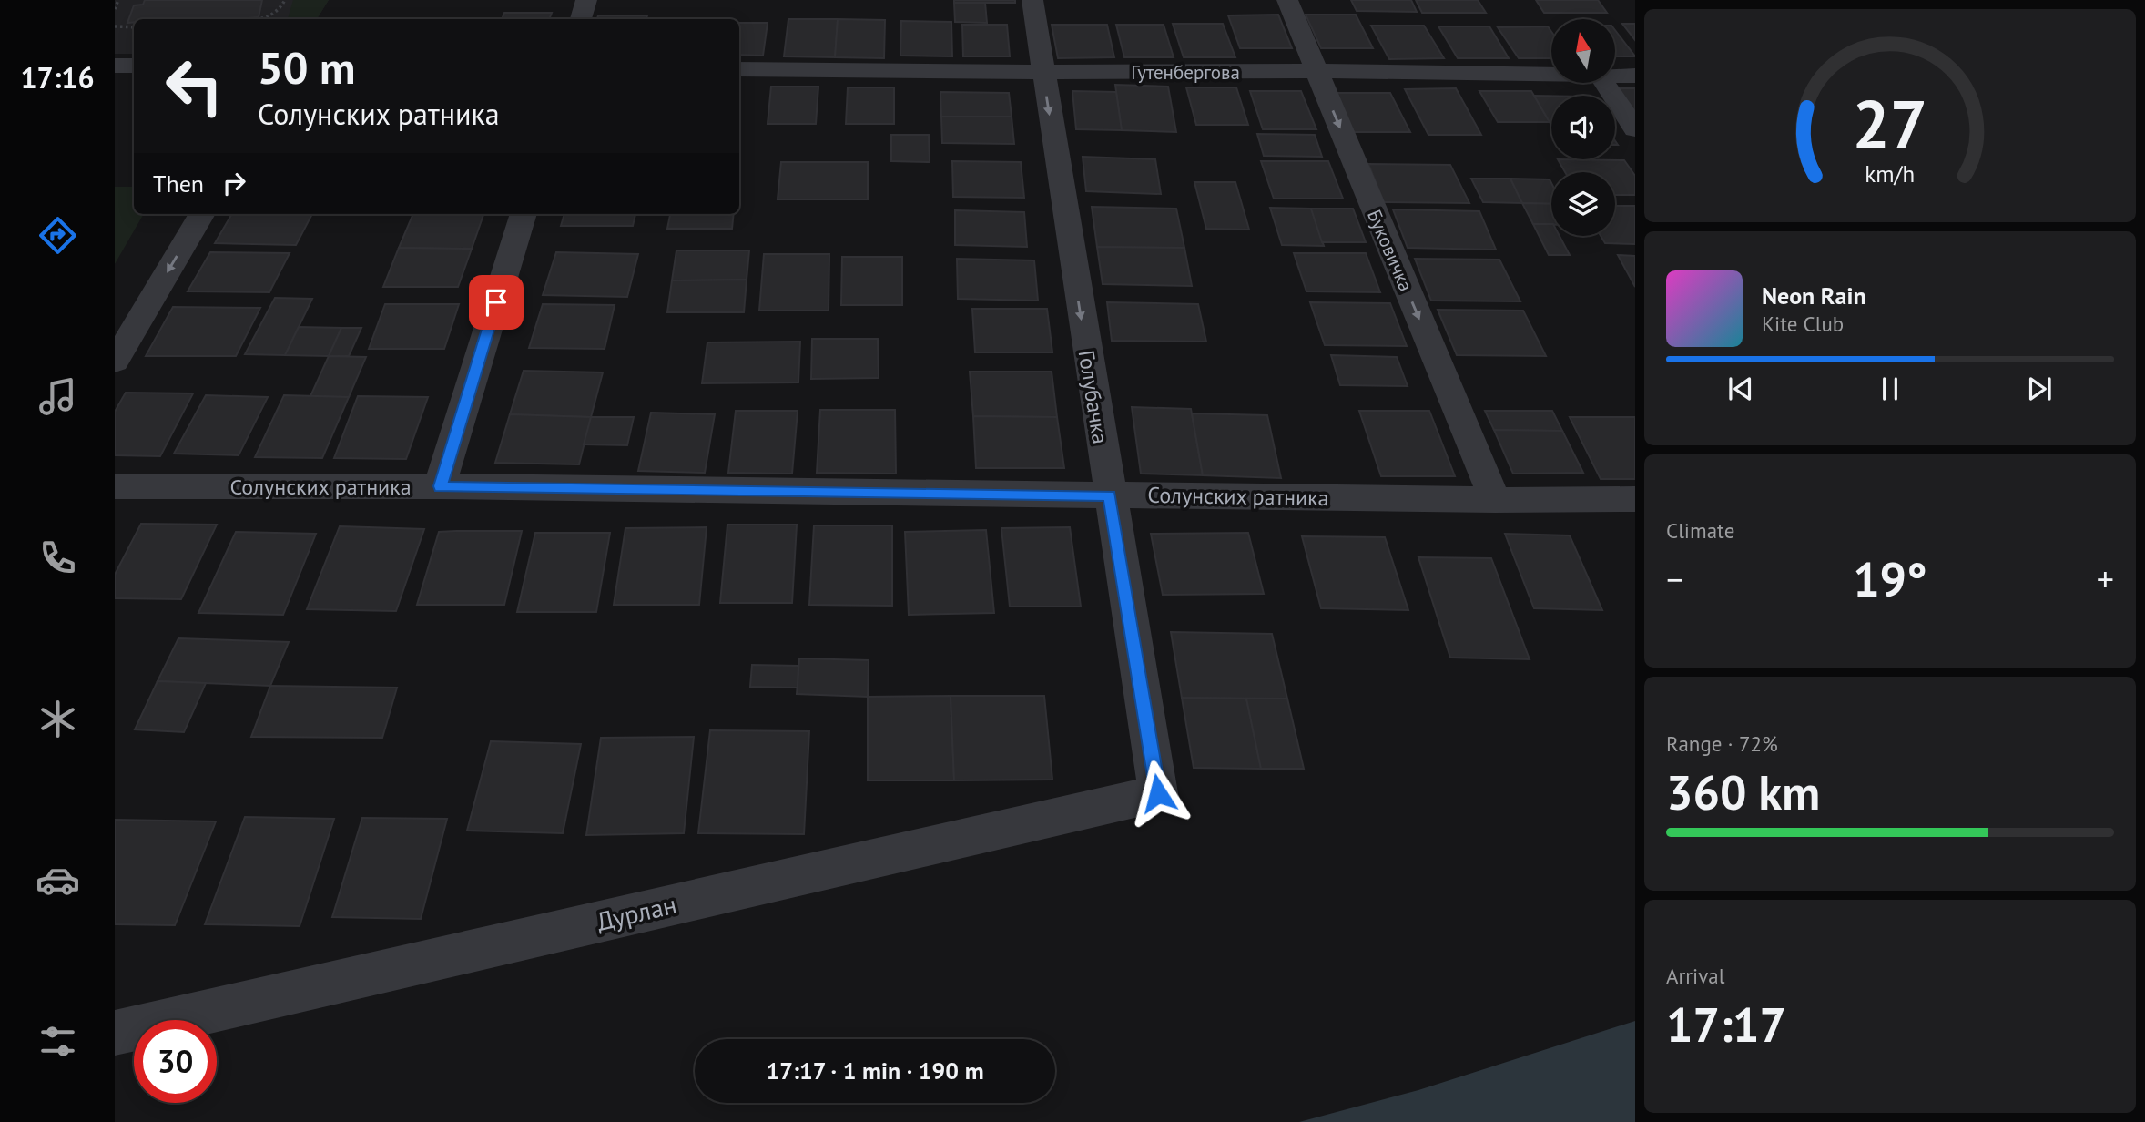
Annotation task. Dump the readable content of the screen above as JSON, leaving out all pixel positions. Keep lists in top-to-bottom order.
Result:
{
  "streets": {
    "street": [
      "Гутенбергова",
      "Буковичка",
      "Голубачка",
      "Солунских ратника",
      "Дурлан"
    ]
  },
  "crossings": [
    ["Гутенбергова", "Буковичка"],
    ["Гутенбергова", "Голубачка"],
    ["Буковичка", "Солунских ратника"],
    ["Голубачка", "Солунских ратника"],
    ["Голубачка", "Дурлан"]
  ],
  "one_way": ["Буковичка", "Голубачка"],
  "north": "top",
  "page": {
    "tabs": "17:16",
    "turn": ["50 m", "Солунских ратника"],
    "then": "Then",
    "song": ["Neon Rain", "Kite Club"],
    "tile": [
      "Climate",
      ["Range · 72%", "360 km"],
      ["Arrival", "17:17"]
    ],
    "heat": ["−", "19°", "+"],
    "limit": "30",
    "trip": "17:17 · 1 min · 190 m",
    "gauge": ["27", "km/h"]
  }
}
